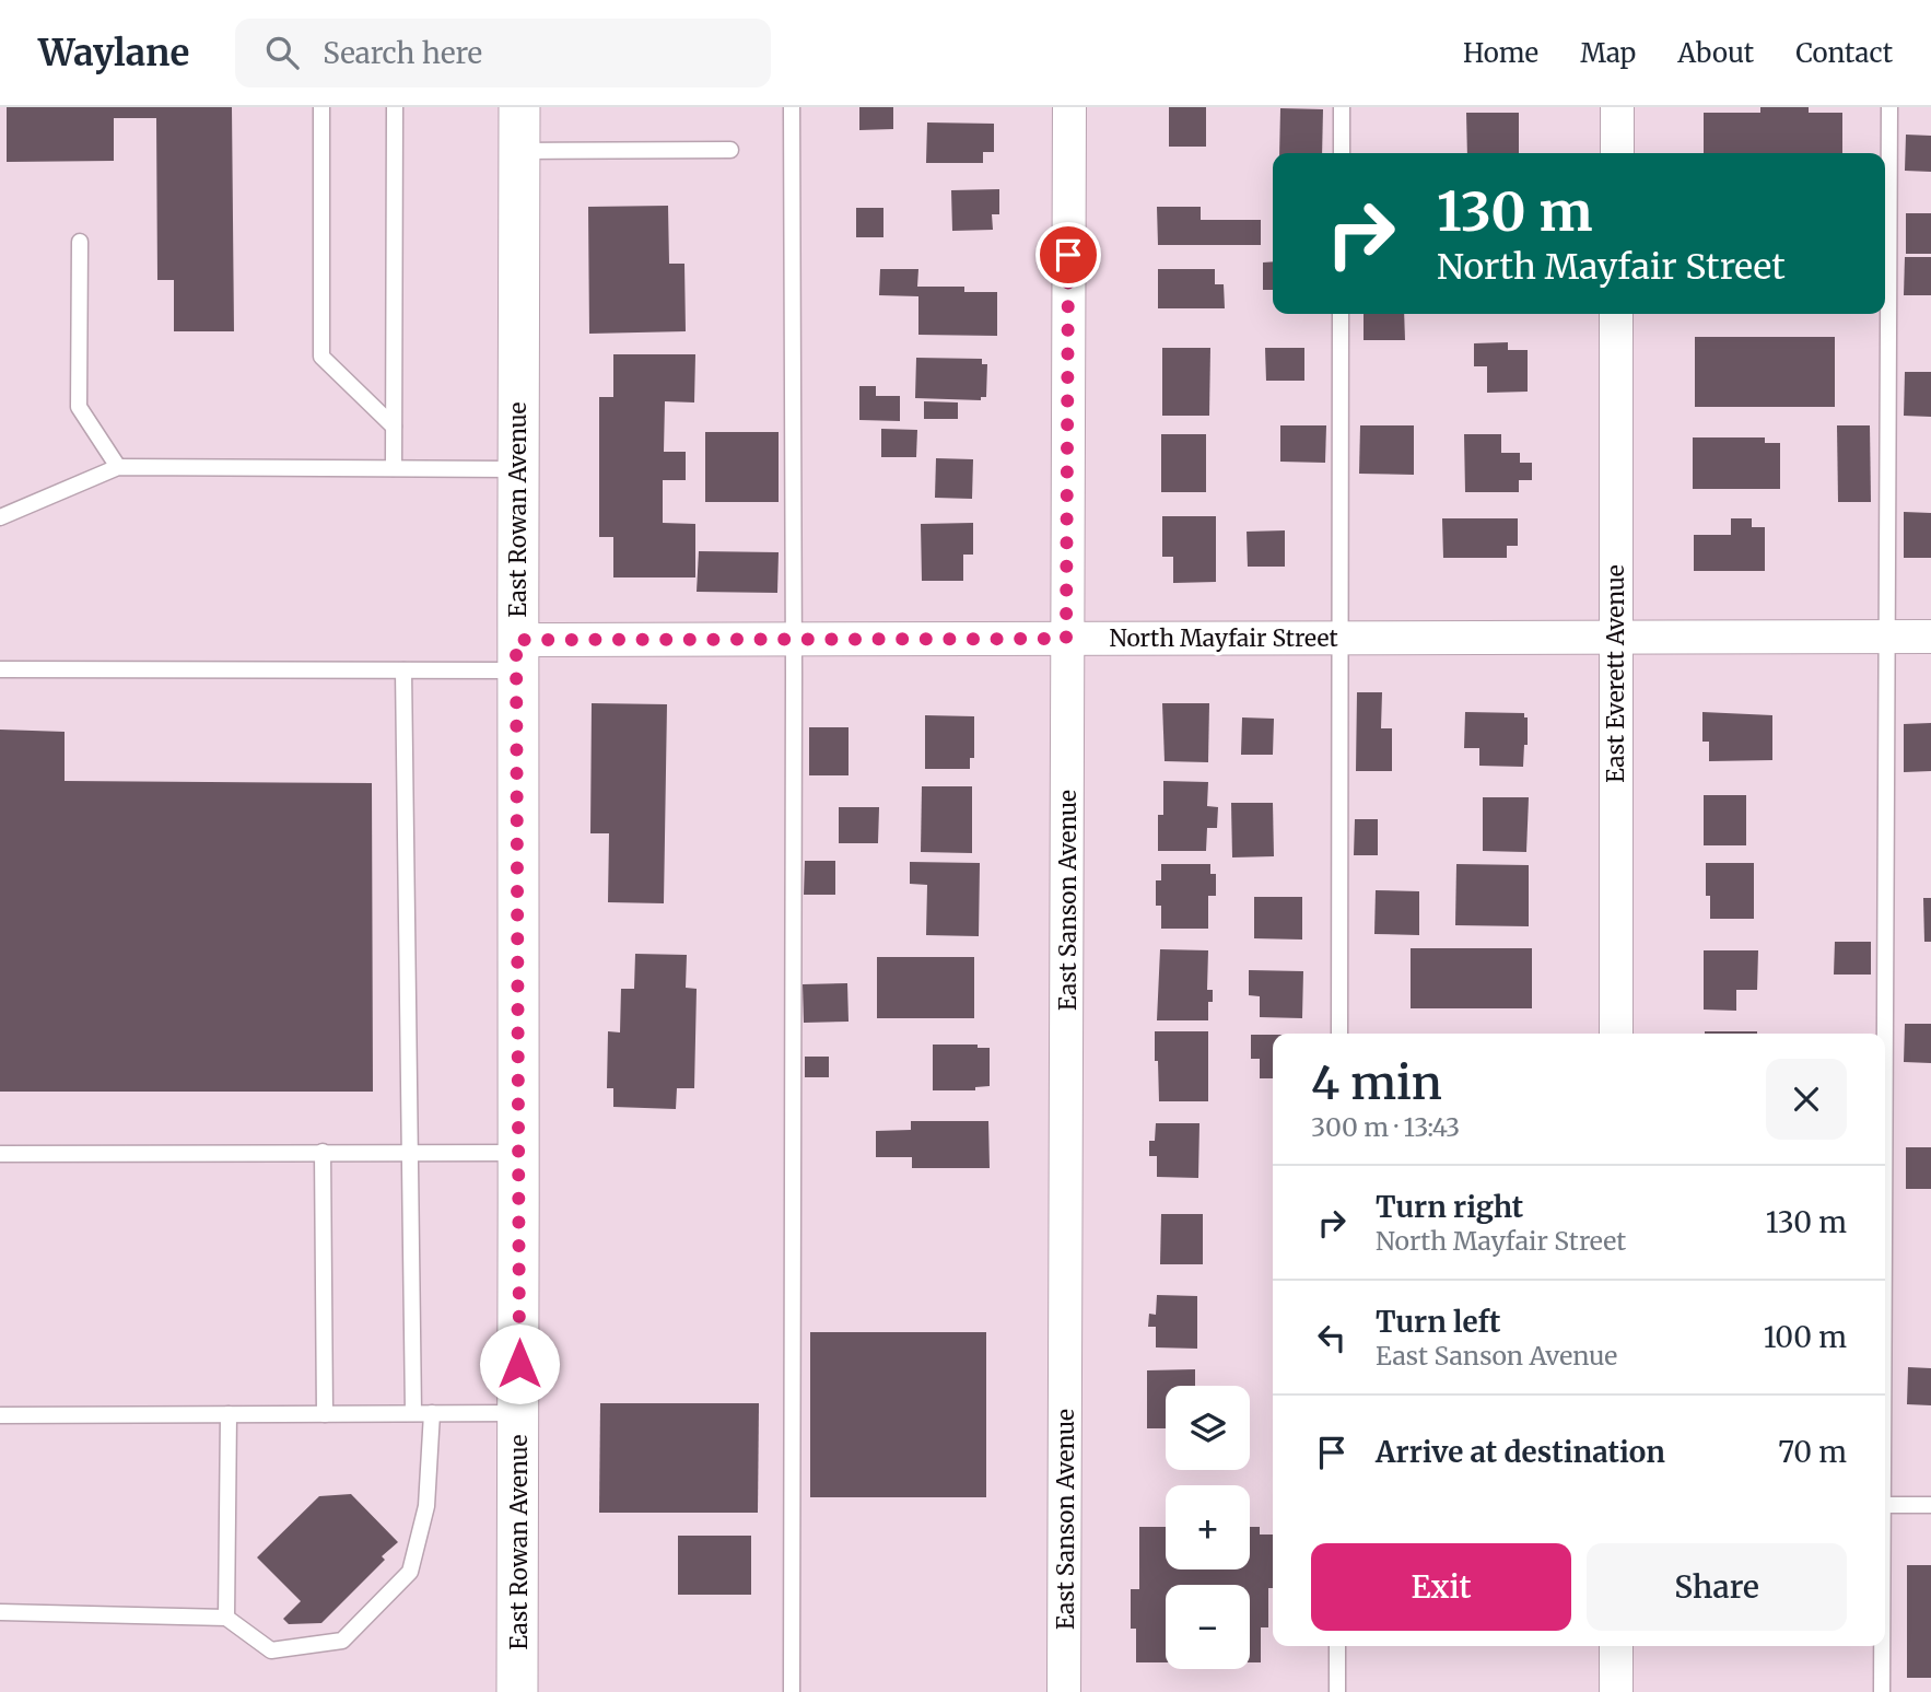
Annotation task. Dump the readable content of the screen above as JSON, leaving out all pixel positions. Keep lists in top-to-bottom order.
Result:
{
  "streets": {
    "street": [
      "East Rowan Avenue",
      "North Mayfair Street",
      "East Everett Avenue",
      "East Sanson Avenue"
    ]
  },
  "crossings": [
    ["East Rowan Avenue", "North Mayfair Street"],
    ["North Mayfair Street", "East Everett Avenue"],
    ["North Mayfair Street", "East Sanson Avenue"]
  ],
  "page": {
    "header": "Waylane",
    "search": "Search here",
    "nav": [
      "Home",
      "Map",
      "About",
      "Contact"
    ],
    "turn": ["130 m", "North Mayfair Street"],
    "heading": ["4 min", "300 m · 13:43"],
    "list": [
      {
        "name": "Turn right",
        "note": "North Mayfair Street",
        "value": "130 m"
      },
      {
        "name": "Turn left",
        "note": "East Sanson Avenue",
        "value": "100 m"
      },
      {
        "name": "Arrive at destination",
        "value": "70 m"
      }
    ],
    "map_buttons": ["+", "−"],
    "buttons": ["Exit", "Share"]
  }
}
